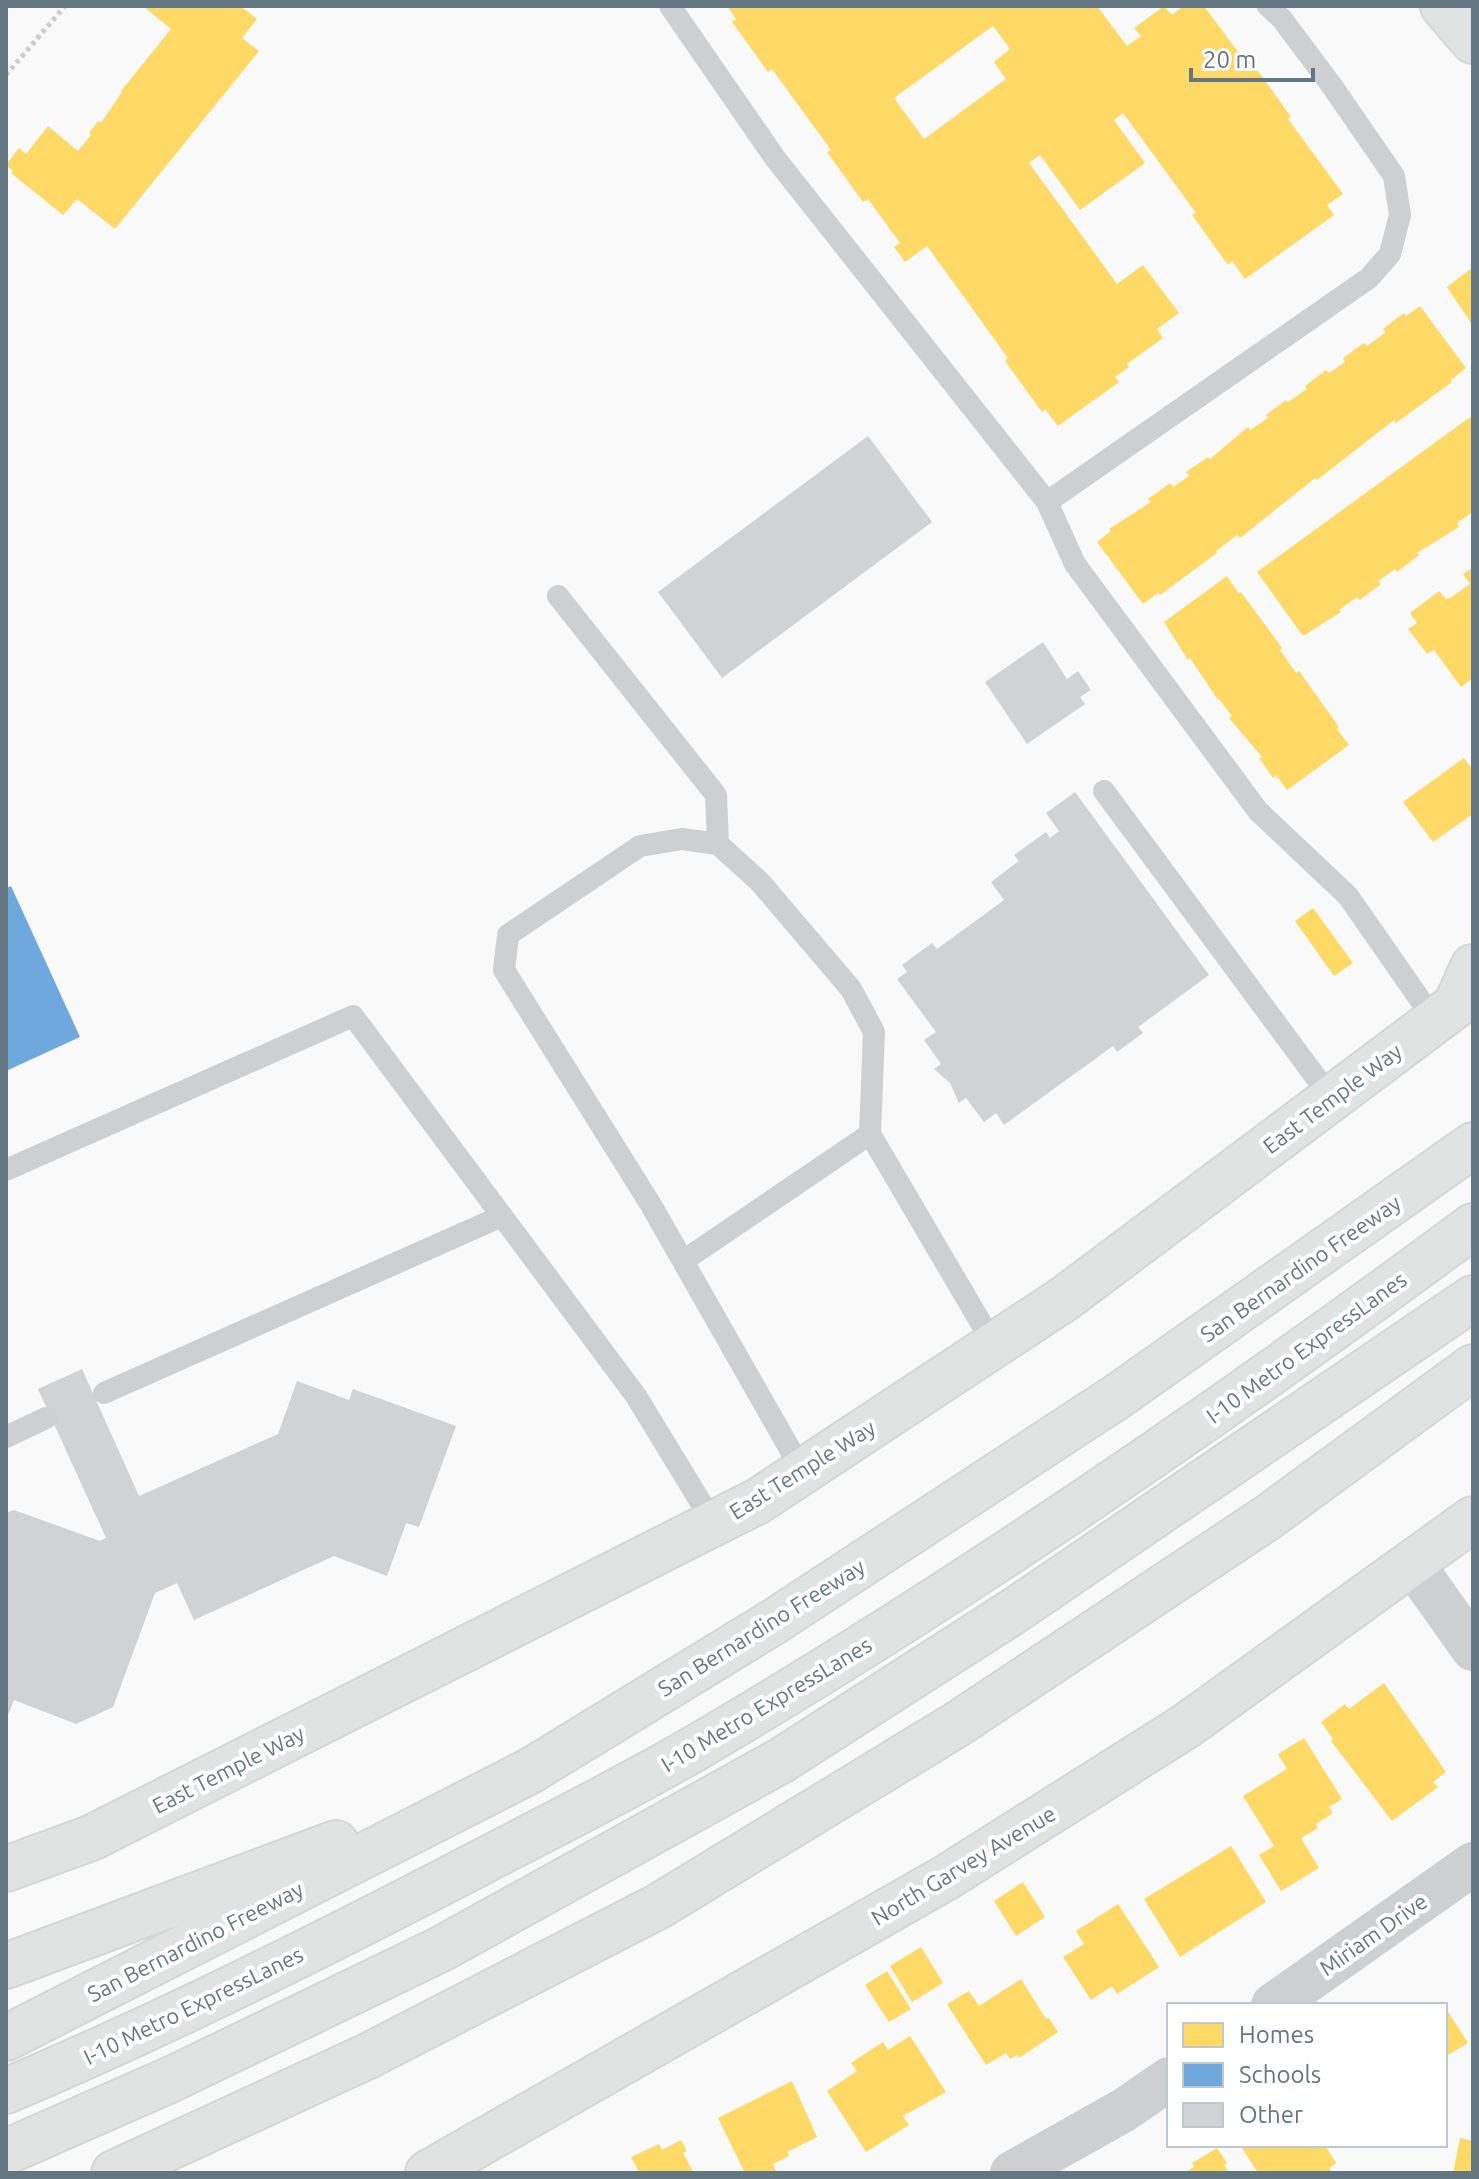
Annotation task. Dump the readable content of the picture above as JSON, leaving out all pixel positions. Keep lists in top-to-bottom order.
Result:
{
  "streets": {
    "main road": [
      "East Temple Way",
      "San Bernardino Freeway",
      "I-10 Metro ExpressLanes",
      "North Garvey Avenue"
    ],
    "street": ["Miriam Drive"]
  },
  "legend": ["Homes", "Schools", "Other"],
  "scale_bar": "20 m"
}
